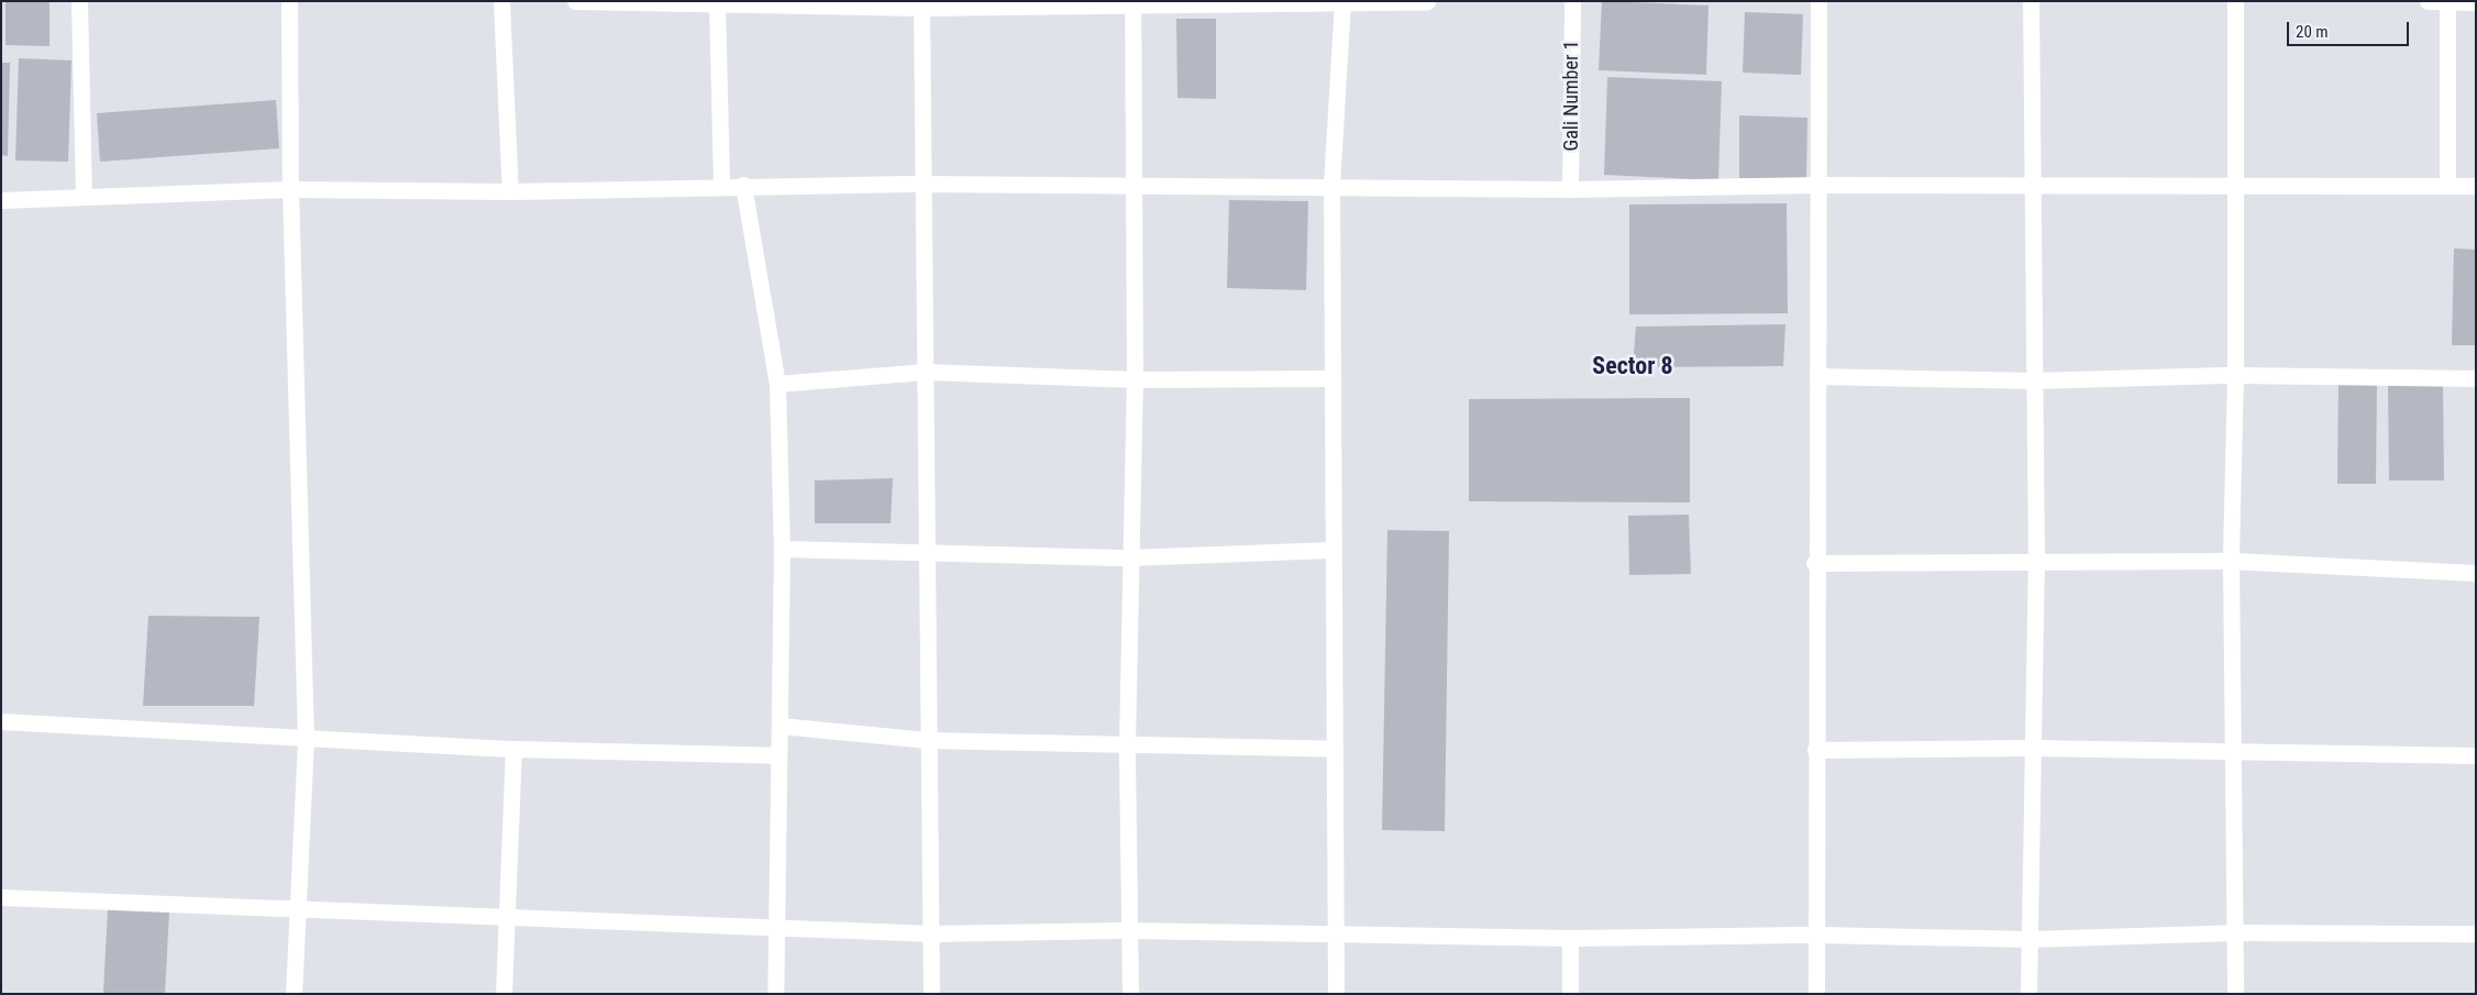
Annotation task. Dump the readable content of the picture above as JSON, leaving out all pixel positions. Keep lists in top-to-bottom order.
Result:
{
  "streets": {
    "street": ["Gali Number 1"]
  },
  "districts": ["Sector 8"],
  "scale_bar": "20 m"
}
